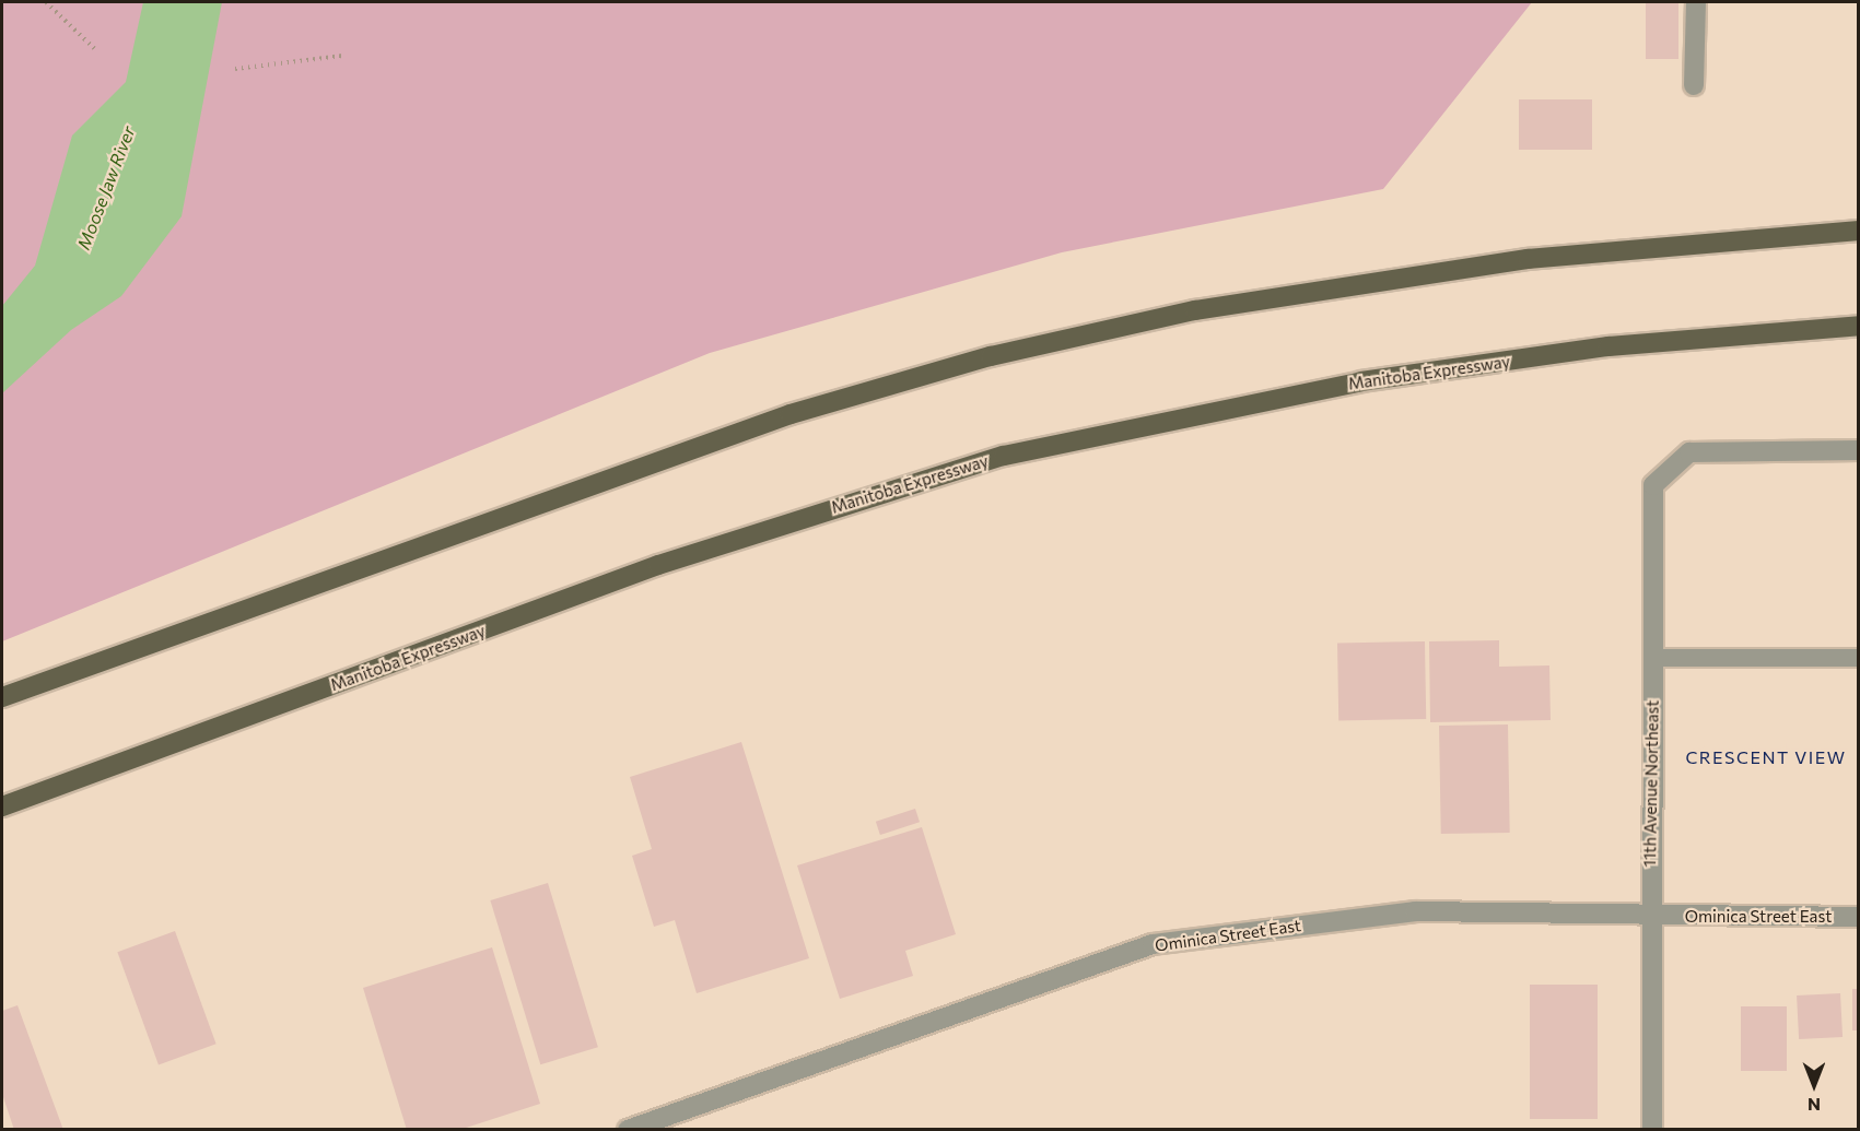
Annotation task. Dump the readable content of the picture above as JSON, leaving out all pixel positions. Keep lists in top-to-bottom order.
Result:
{
  "streets": {
    "main road": ["Manitoba Expressway"],
    "street": ["11th Avenue Northeast", "Ominica Street East"]
  },
  "crossings": [
    ["11th Avenue Northeast", "Ominica Street East"]
  ],
  "districts": ["CRESCENT VIEW"],
  "water": ["Moose Jaw River"],
  "north": "bottom"
}
